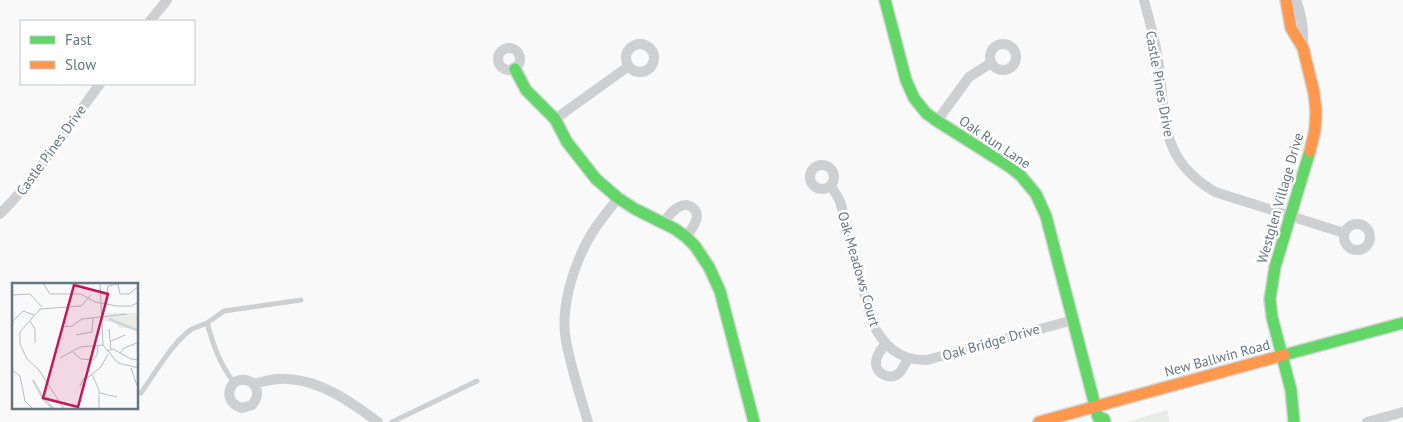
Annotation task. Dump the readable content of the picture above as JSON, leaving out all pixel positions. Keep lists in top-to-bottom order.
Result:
{
  "streets": {
    "street": [
      "Castle Pines Drive",
      "Oak Run Lane",
      "Westglen Village Drive",
      "Oak Meadows Court",
      "Oak Bridge Drive",
      "New Ballwin Road"
    ]
  },
  "crossings": [
    ["Castle Pines Drive", "Westglen Village Drive"],
    ["Oak Run Lane", "Oak Bridge Drive"],
    ["Oak Run Lane", "New Ballwin Road"],
    ["Westglen Village Drive", "New Ballwin Road"],
    ["Oak Meadows Court", "Oak Bridge Drive"]
  ],
  "legend": ["Fast", "Slow"]
}
